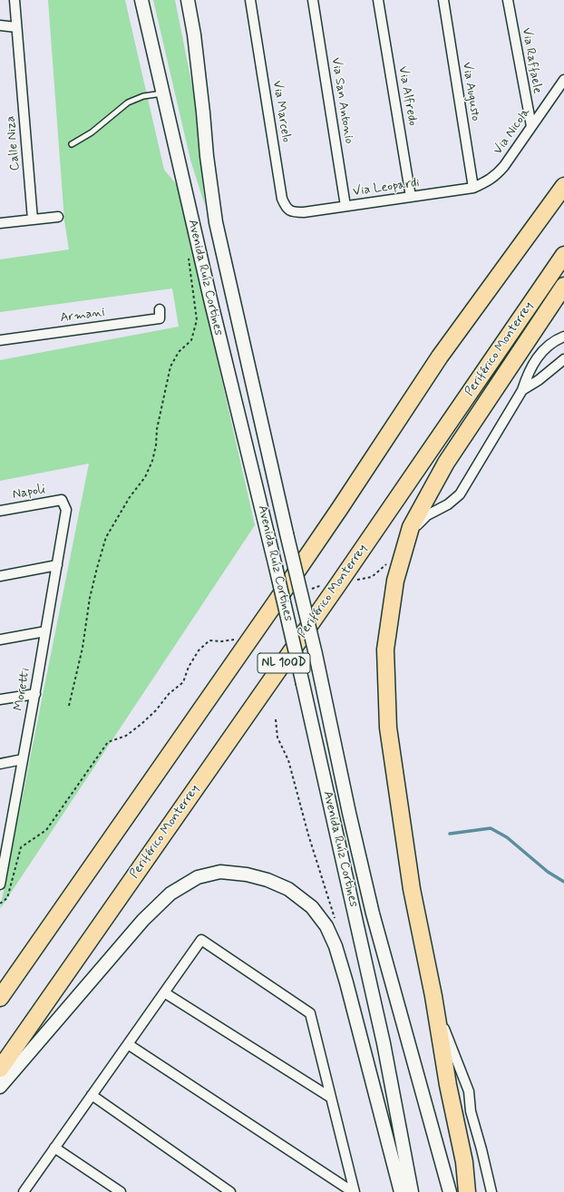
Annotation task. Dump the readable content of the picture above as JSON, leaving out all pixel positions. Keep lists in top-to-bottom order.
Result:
{
  "streets": {
    "highway": ["Periférico Monterrey", "NL 100D"],
    "main road": ["Avenida Ruíz Cortines"],
    "street": [
      "Via Raffaele",
      "Via Augusto",
      "Via Alfredo",
      "Via San Antonio",
      "Via Marcelo",
      "Via Nicola",
      "Calle Niza",
      "Via Leopardi",
      "Armani",
      "Napoli",
      "Moretti"
    ]
  },
  "crossings": [
    ["Via Raffaele", "Via Nicola"],
    ["Via Augusto", "Via Nicola"],
    ["Via Augusto", "Via Leopardi"],
    ["Via Alfredo", "Via Leopardi"],
    ["Via San Antonio", "Via Leopardi"],
    ["Via Marcelo", "Via Leopardi"],
    ["Via Nicola", "Via Leopardi"],
    ["Napoli", "Moretti"]
  ]
}
